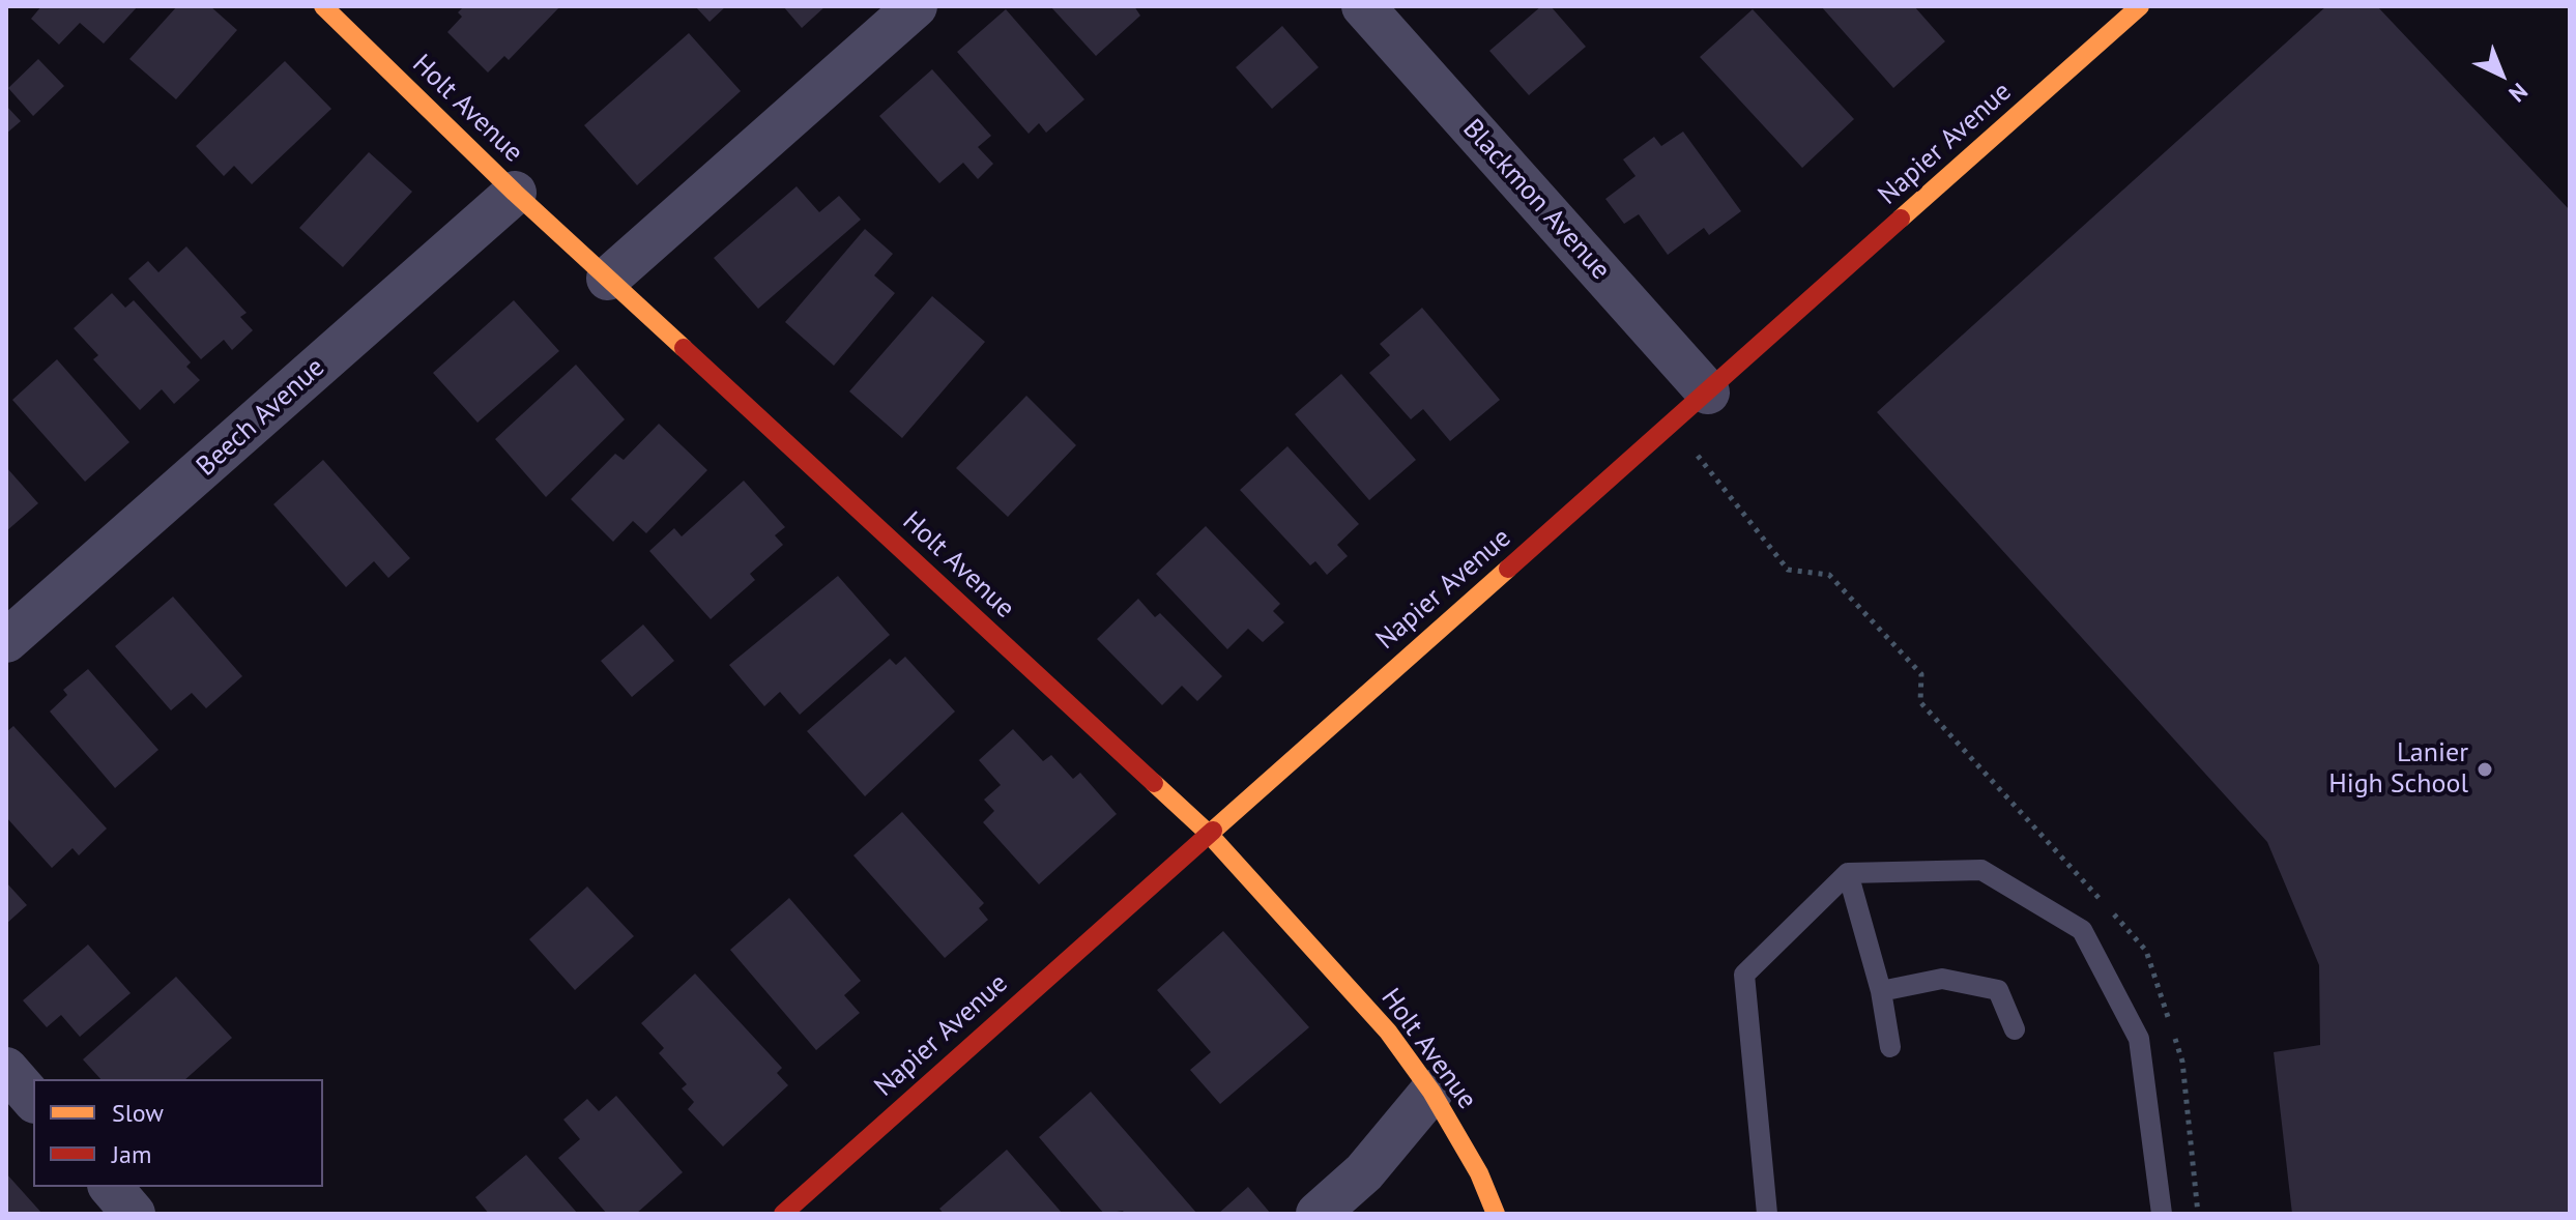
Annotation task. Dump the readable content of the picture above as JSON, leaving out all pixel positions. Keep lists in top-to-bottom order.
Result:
{
  "streets": {
    "street": [
      "Holt Avenue",
      "Napier Avenue",
      "Blackmon Avenue",
      "Beech Avenue"
    ]
  },
  "crossings": [
    ["Holt Avenue", "Napier Avenue"],
    ["Holt Avenue", "Beech Avenue"],
    ["Napier Avenue", "Blackmon Avenue"]
  ],
  "places": ["Lanier High School"],
  "legend": ["Slow", "Jam"],
  "north": "bottom right"
}
